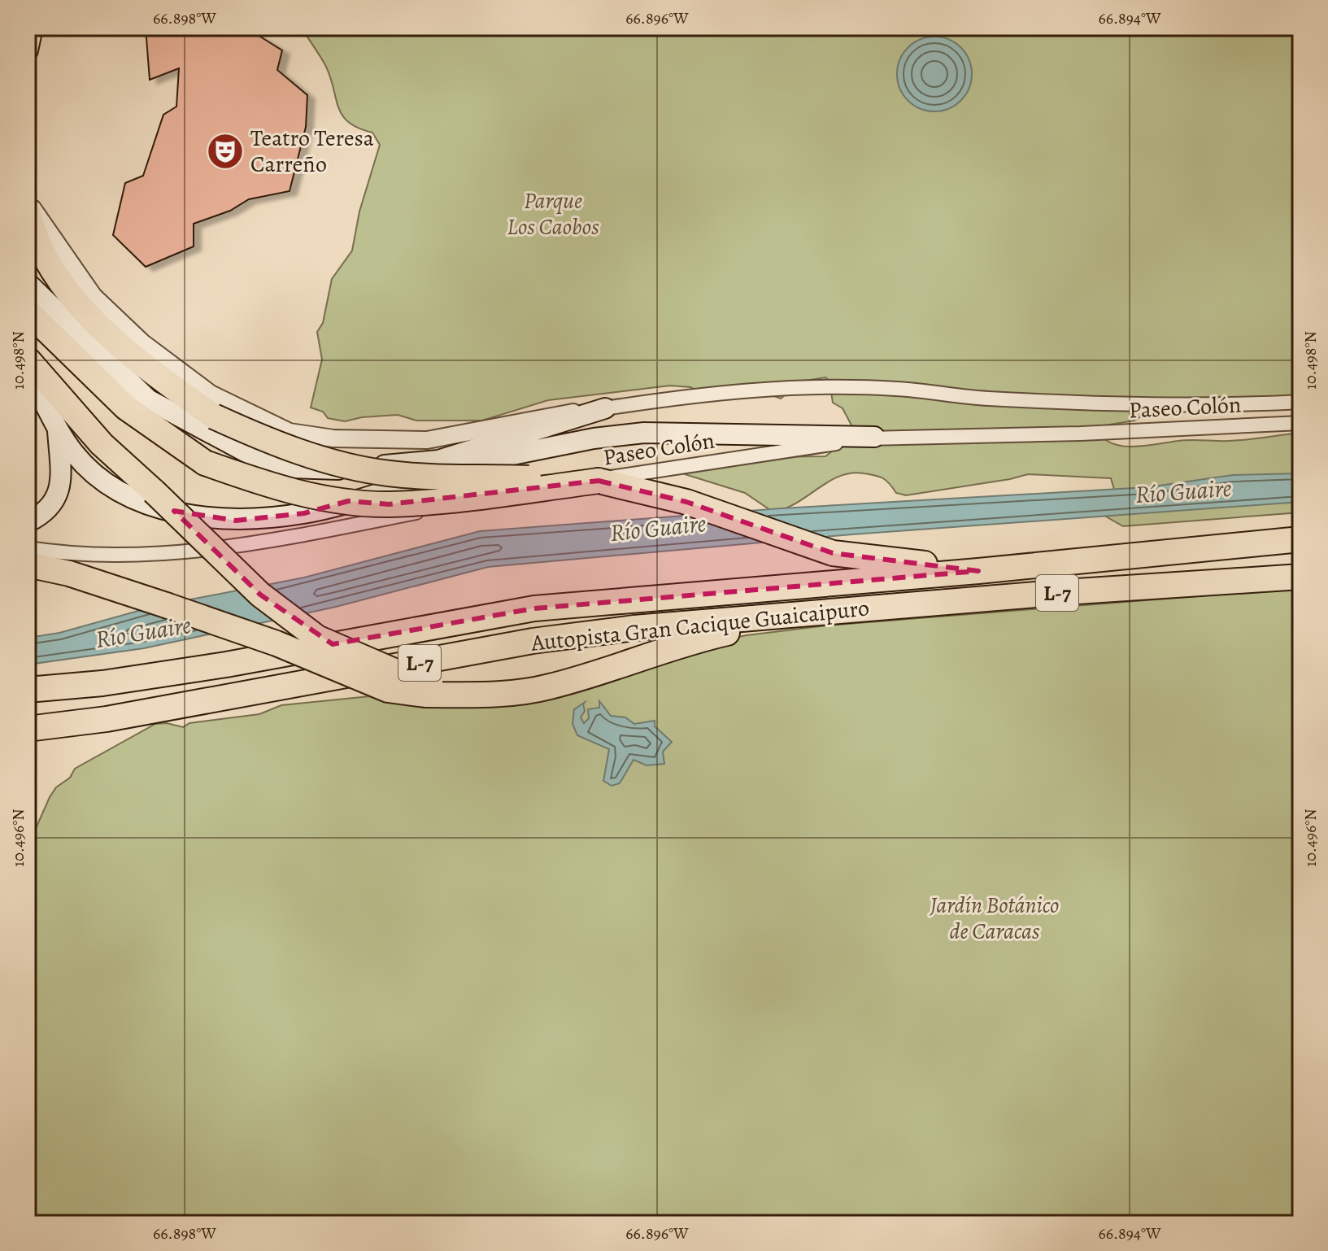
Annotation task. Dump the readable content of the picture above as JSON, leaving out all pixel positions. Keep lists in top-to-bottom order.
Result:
{
  "streets": {
    "highway": ["L-7", "Autopista Gran Cacique Guaicaipuro"],
    "street": ["Paseo Colón"]
  },
  "water": ["Río Guaire"],
  "parks": ["Parque Los Caobos", "Jardín Botánico de Caracas"],
  "places": {
    "theatre": ["Teatro Teresa Carreño"]
  },
  "coordinates": [
    "66.898°W",
    "66.896°W",
    "66.894°W",
    "10.498°N",
    "10.496°N"
  ]
}
